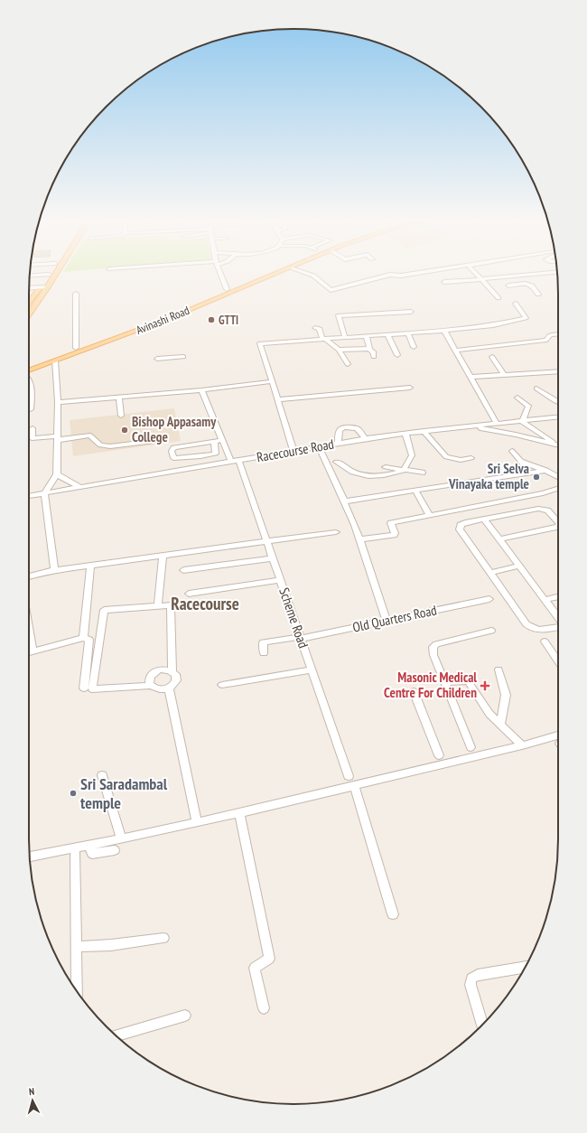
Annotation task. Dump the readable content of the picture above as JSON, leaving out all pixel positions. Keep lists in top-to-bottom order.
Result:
{
  "streets": {
    "main road": ["Avinashi Road"],
    "street": ["Racecourse Road", "Scheme Road", "Old Quarters Road"]
  },
  "crossings": [
    ["Racecourse Road", "Scheme Road"],
    ["Scheme Road", "Old Quarters Road"]
  ],
  "districts": ["Racecourse"],
  "places": {
    "other": [
      "GTTI",
      "Bishop Appasamy College",
      "Sri Selva Vinayaka temple",
      "Sri Saradambal temple"
    ],
    "health": ["Masonic Medical Centre For Children"]
  },
  "north": "top"
}
